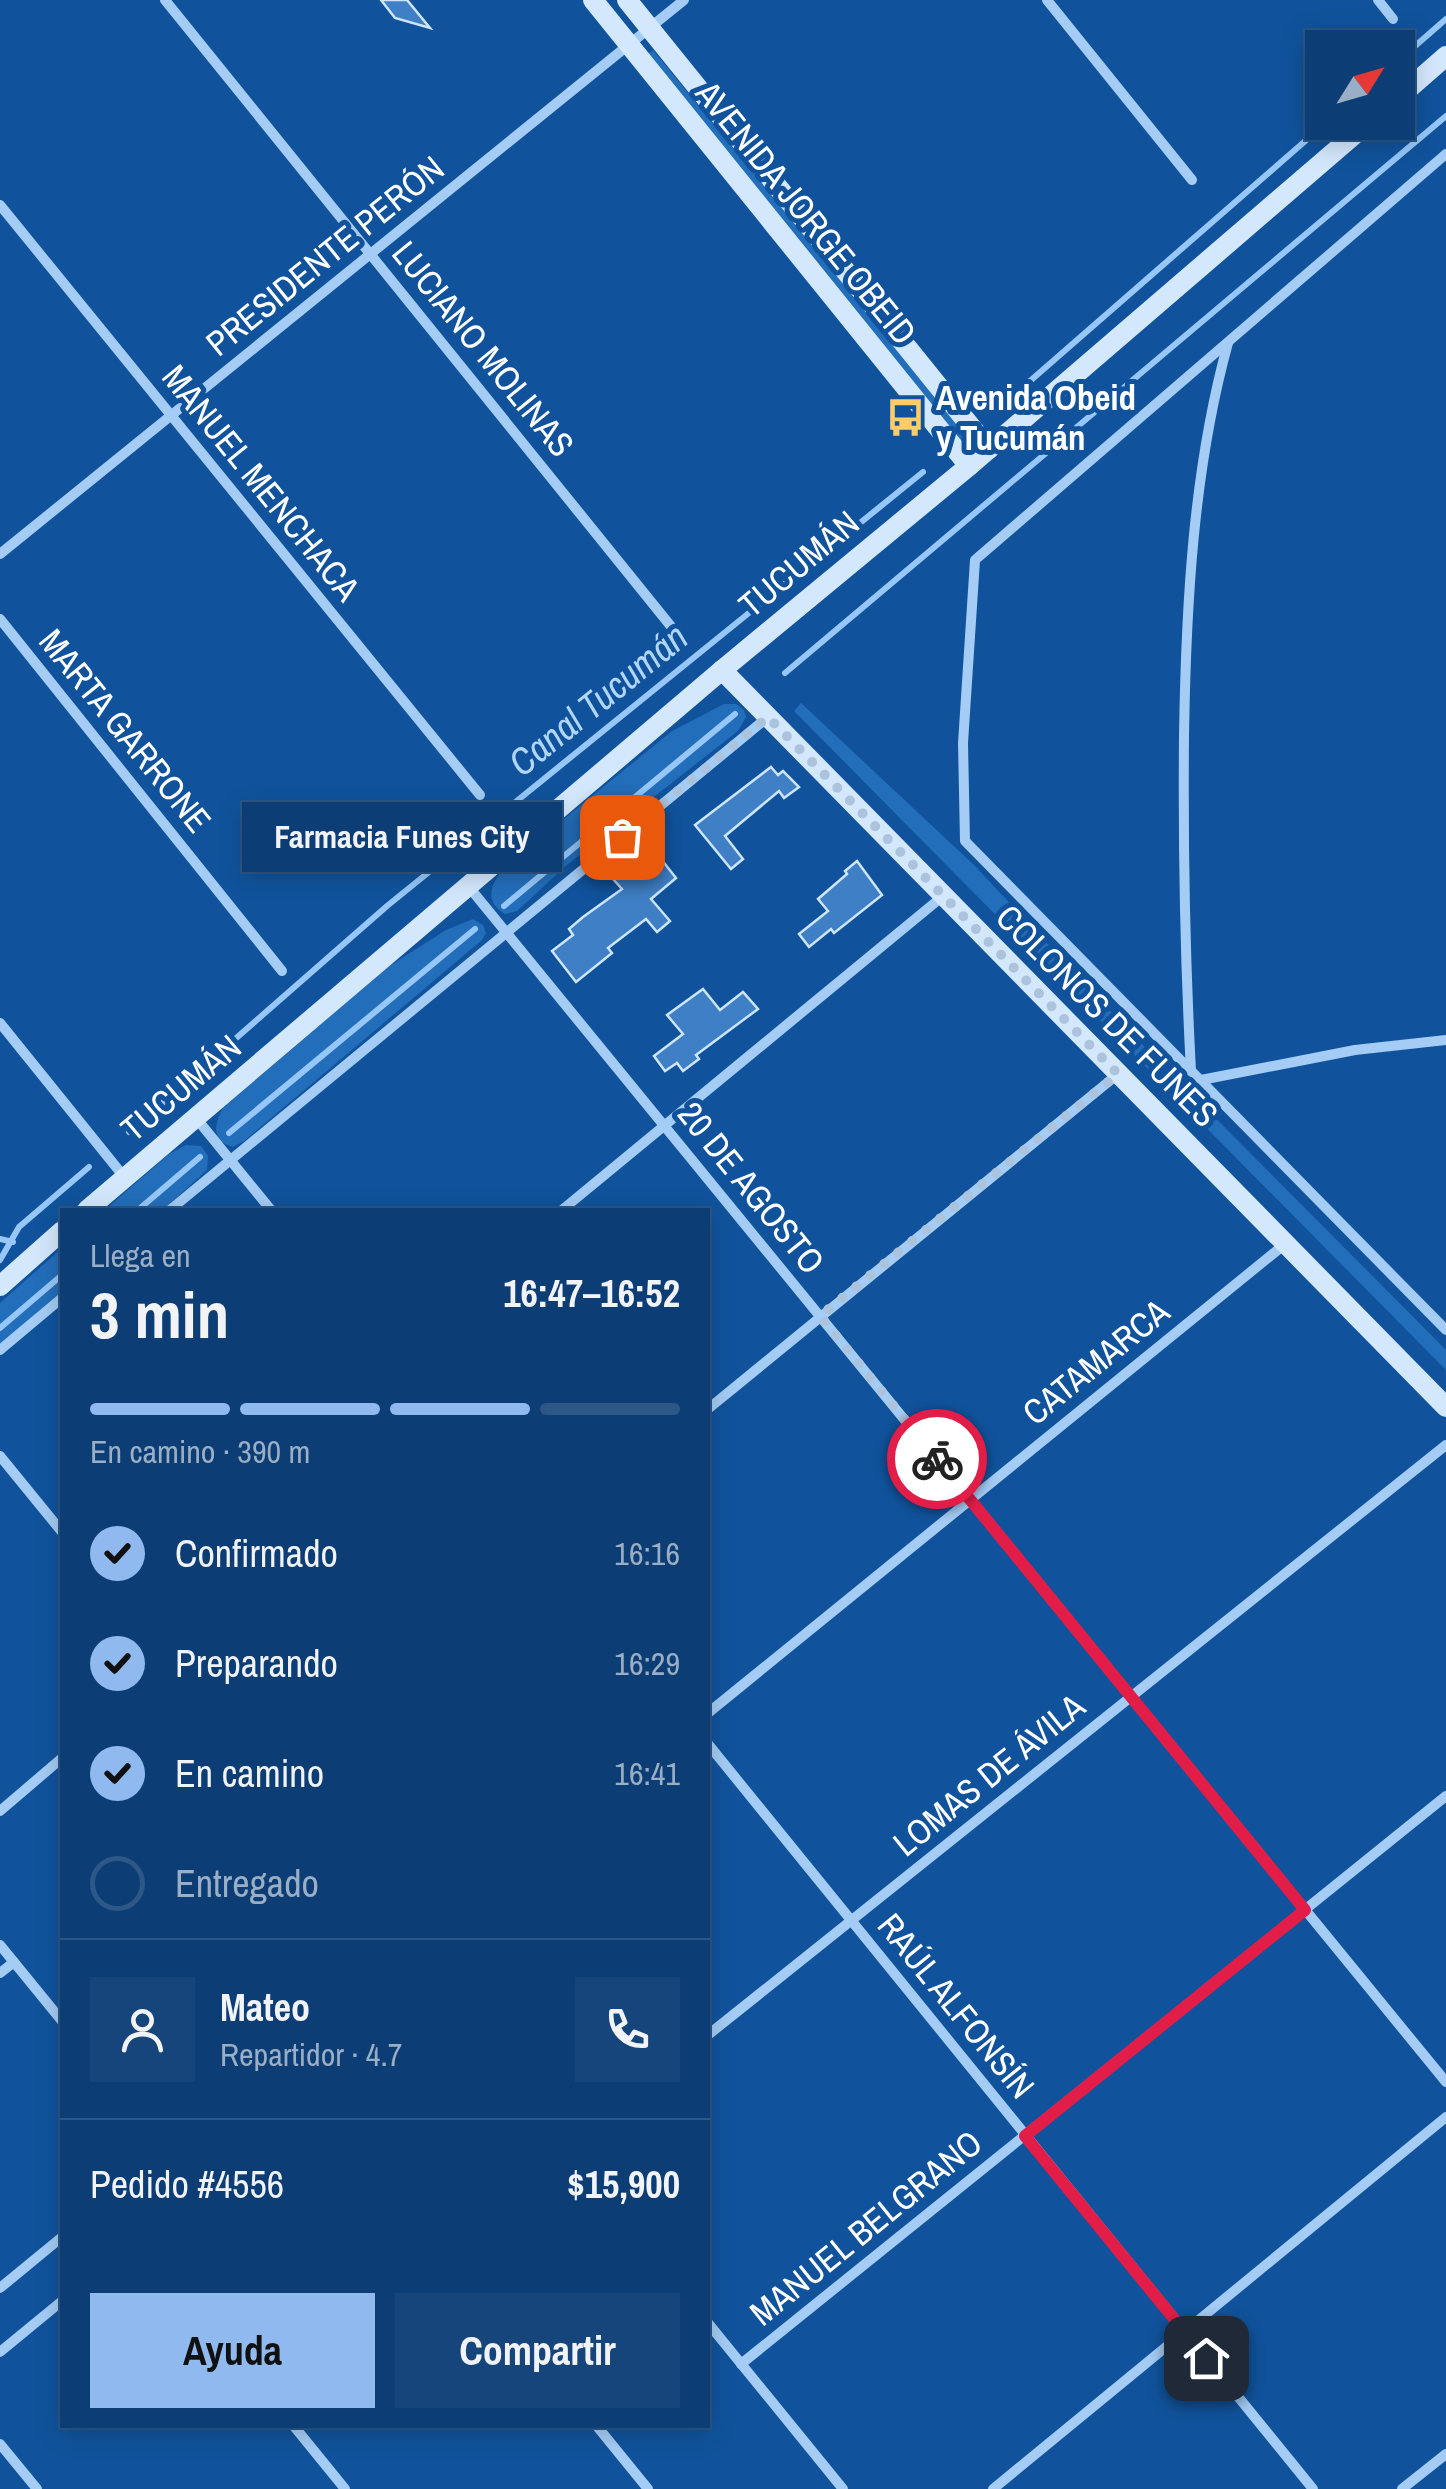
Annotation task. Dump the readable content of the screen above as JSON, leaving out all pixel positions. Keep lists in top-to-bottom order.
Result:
{
  "streets": {
    "main road": ["AVENIDA JORGE OBEID", "TUCUMÁN", "COLONOS DE FUNES"],
    "street": [
      "PRESIDENTE PERÓN",
      "LUCIANO MOLINAS",
      "MANUEL MENCHACA",
      "MARTA GARRONE",
      "20 DE AGOSTO",
      "CATAMARCA",
      "LOMAS DE ÁVILA",
      "RAÚL ALFONSÍN",
      "MANUEL BELGRANO"
    ]
  },
  "crossings": [
    ["AVENIDA JORGE OBEID", "PRESIDENTE PERÓN"],
    ["AVENIDA JORGE OBEID", "TUCUMÁN"],
    ["PRESIDENTE PERÓN", "LUCIANO MOLINAS"],
    ["PRESIDENTE PERÓN", "MANUEL MENCHACA"],
    ["TUCUMÁN", "COLONOS DE FUNES"],
    ["TUCUMÁN", "20 DE AGOSTO"],
    ["COLONOS DE FUNES", "CATAMARCA"],
    ["20 DE AGOSTO", "CATAMARCA"],
    ["20 DE AGOSTO", "LOMAS DE ÁVILA"],
    ["20 DE AGOSTO", "MANUEL BELGRANO"],
    ["LOMAS DE ÁVILA", "RAÚL ALFONSÍN"],
    ["RAÚL ALFONSÍN", "MANUEL BELGRANO"]
  ],
  "water": ["Canal Tucumán"],
  "places": {
    "bus stop": ["Avenida Obeid y Tucumán"],
    "other": ["Farmacia Funes City"]
  },
  "north": "top right",
  "page": {
    "bubble": "Farmacia Funes City",
    "heading": ["3 min", "Llega en", "16:47–16:52"],
    "panel": [
      "Mateo",
      "Repartidor · 4.7",
      "Pedido #4556",
      "$15,900"
    ],
    "bar": "En camino · 390 m",
    "list": [
      ["Confirmado", "16:16"],
      ["Preparando", "16:29"],
      ["En camino", "16:41"],
      "Entregado"
    ],
    "buttons": ["Ayuda", "Compartir"]
  }
}
